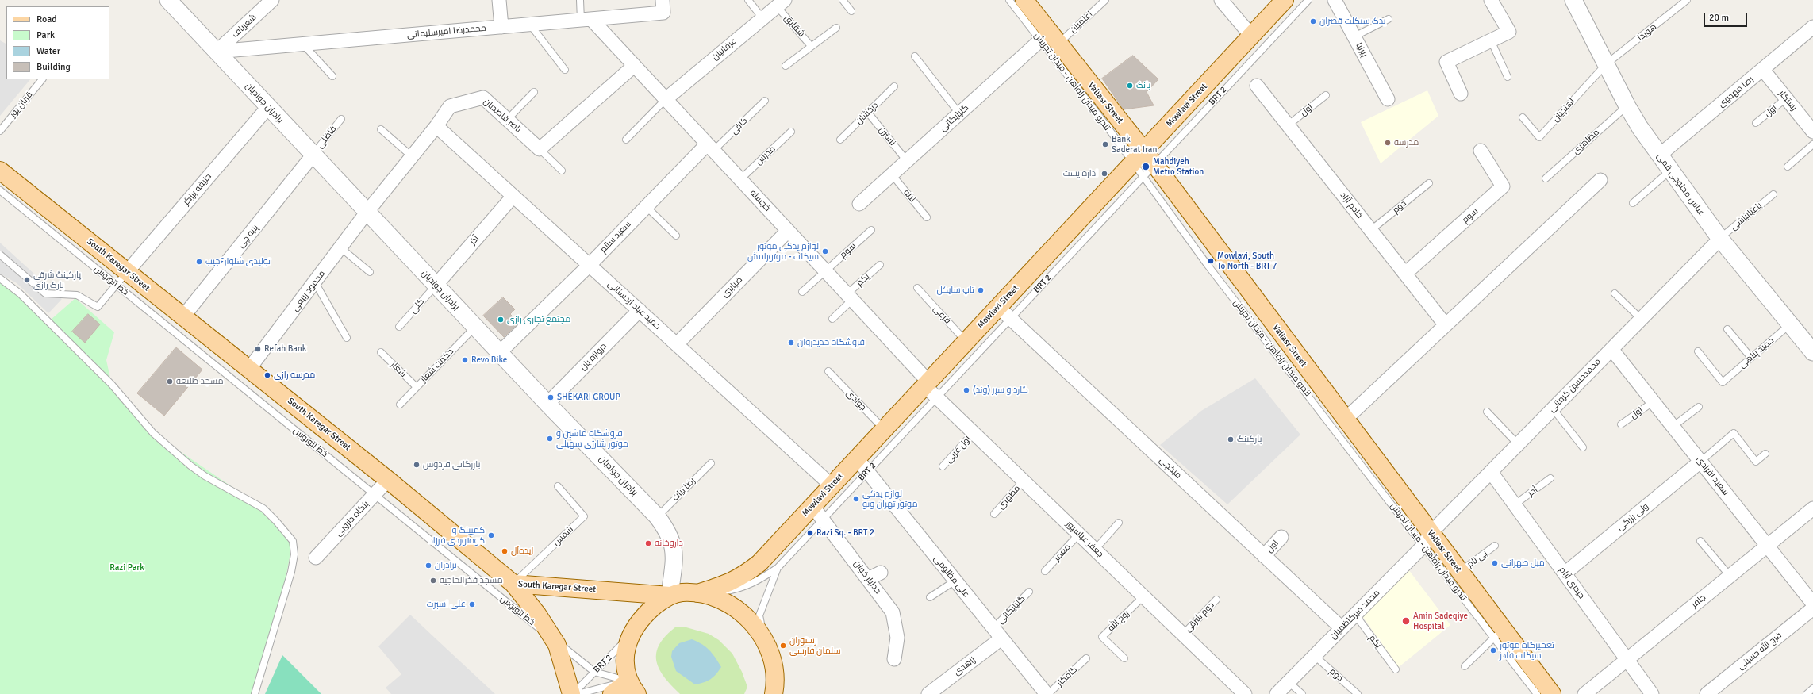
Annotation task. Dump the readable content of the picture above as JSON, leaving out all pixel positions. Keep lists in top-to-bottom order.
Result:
{
  "streets": {
    "main road": ["Valiasr Street", "Mowlavi Street", "South Karegar Street"],
    "street": [
      "شعرباف",
      "محمدرضا امیرسلیمانی",
      "عرفانیان",
      "پیرنیا",
      "رضا مهدوی",
      "رستگار",
      "برادران جوادیان",
      "اول",
      "ناصر قاصدیان",
      "گلپایگانی",
      "عباس محلوجی قمی",
      "حنیفه برزگر",
      "خجسته",
      "خادم آزاد",
      "سوم",
      "پنبه چی",
      "سعید سالم",
      "آذر",
      "ضیابری",
      "محمود ربیعی",
      "حمید عباد اردستانی",
      "دروازه بان",
      "محمدحسین کرمانی",
      "میخچی",
      "سعید افرادی",
      "ولی بزرگی",
      "بنگاه داروبی",
      "جعفر عباسپور",
      "علی مظلومی",
      "خدایار خوان",
      "حیدری آرام",
      "جافر",
      "محمد میرکاظمیان",
      "فرج الله حسینی",
      "زاهدی"
    ],
    "lane": [
      "اعلمیان",
      "شقایق",
      "هویدا",
      "تندرو میدان راه‌آهن - میدان تجریش",
      "BRT 2",
      "قربان پور",
      "آهنچیان",
      "درخشان",
      "کافی",
      "نسترن",
      "فاضلی",
      "مظاهری",
      "مدرس",
      "لاله",
      "دوم",
      "باغبانباشی",
      "یکم",
      "خط اتوبوس",
      "گلی",
      "فرعی",
      "حمید پناهی",
      "حکمت شعار",
      "شعار",
      "جوادی",
      "اول غربی",
      "رضا بیات",
      "آخر",
      "مطهری",
      "شمس",
      "معمر",
      "بی نام",
      "دوم شرقی",
      "روح الله",
      "کامکار"
    ]
  },
  "crossings": [
    ["اعلمیان", "تندرو میدان راه‌آهن - میدان تجریش"],
    ["اعلمیان", "Valiasr Street"],
    ["اعلمیان", "گلپایگانی"],
    ["شعرباف", "محمدرضا امیرسلیمانی"],
    ["شعرباف", "برادران جوادیان"],
    ["شقایق", "عرفانیان"],
    ["محمدرضا امیرسلیمانی", "برادران جوادیان"],
    ["محمدرضا امیرسلیمانی", "خجسته"],
    ["هویدا", "آهنچیان"],
    ["هویدا", "عباس محلوجی قمی"],
    ["عرفانیان", "خجسته"],
    ["تندرو میدان راه‌آهن - میدان تجریش", "BRT 2"],
    ["تندرو میدان راه‌آهن - میدان تجریش", "Valiasr Street"],
    ["تندرو میدان راه‌آهن - میدان تجریش", "گلپایگانی"],
    ["تندرو میدان راه‌آهن - میدان تجریش", "محمدحسین کرمانی"],
    ["تندرو میدان راه‌آهن - میدان تجریش", "محمد میرکاظمیان"],
    ["رضا مهدوی", "رستگار"],
    ["رضا مهدوی", "عباس محلوجی قمی"],
    ["BRT 2", "Valiasr Street"],
    ["BRT 2", "خط اتوبوس"],
    ["BRT 2", "میخچی"],
    ["BRT 2", "جعفر عباسپور"],
    ["BRT 2", "علی مظلومی"],
    ["BRT 2", "خدایار خوان"],
    ["رستگار", "اول"],
    ["برادران جوادیان", "ناصر قاصدیان"],
    ["برادران جوادیان", "فاضلی"],
    ["برادران جوادیان", "حنیفه برزگر"],
    ["برادران جوادیان", "پنبه چی"],
    ["برادران جوادیان", "سعید سالم"],
    ["برادران جوادیان", "آذر"],
    ["برادران جوادیان", "South Karegar Street"],
    ["برادران جوادیان", "محمود ربیعی"],
    ["برادران جوادیان", "گلی"],
    ["برادران جوادیان", "دروازه بان"],
    ["برادران جوادیان", "حکمت شعار"],
    ["برادران جوادیان", "رضا بیات"],
    ["Valiasr Street", "Mowlavi Street"],
    ["Valiasr Street", "گلپایگانی"],
    ["Valiasr Street", "محمدحسین کرمانی"],
    ["Valiasr Street", "بی نام"],
    ["Valiasr Street", "محمد میرکاظمیان"],
    ["Mowlavi Street", "خجسته"],
    ["Mowlavi Street", "حمید عباد اردستانی"],
    ["Mowlavi Street", "فرعی"],
    ["Mowlavi Street", "جوادی"],
    ["Mowlavi Street", "میخچی"],
    ["Mowlavi Street", "جعفر عباسپور"],
    ["Mowlavi Street", "علی مظلومی"],
    ["Mowlavi Street", "خدایار خوان"],
    ["اول", "خادم آزاد"],
    ["اول", "میخچی"],
    ["اول", "سعید افرادی"],
    ["آهنچیان", "عباس محلوجی قمی"],
    ["درخشان", "نسترن"],
    ["ناصر قاصدیان", "محمود ربیعی"],
    ["ناصر قاصدیان", "حمید عباد اردستانی"],
    ["گلپایگانی", "نسترن"],
    ["گلپایگانی", "لاله"],
    ["گلپایگانی", "علی مظلومی"],
    ["گلپایگانی", "زاهدی"],
    ["کافی", "خجسته"],
    ["کافی", "سعید سالم"],
    ["فاضلی", "پنبه چی"],
    ["مظاهری", "عباس محلوجی قمی"],
    ["مدرس", "خجسته"],
    ["عباس محلوجی قمی", "باغبانباشی"],
    ["عباس محلوجی قمی", "حمید پناهی"],
    ["عباس محلوجی قمی", "محمدحسین کرمانی"],
    ["حنیفه برزگر", "South Karegar Street"],
    ["خجسته", "سوم"],
    ["خجسته", "سعید سالم"],
    ["خجسته", "یکم"],
    ["خجسته", "ضیابری"],
    ["خجسته", "جعفر عباسپور"],
    ["خادم آزاد", "دوم"],
    ["خادم آزاد", "سوم"],
    ["دوم", "محمد میرکاظمیان"],
    ["باغبانباشی", "محمدحسین کرمانی"],
    ["پنبه چی", "South Karegar Street"],
    ["سعید سالم", "حمید عباد اردستانی"],
    ["آذر", "حمید عباد اردستانی"],
    ["آذر", "گلی"],
    ["South Karegar Street", "محمود ربیعی"],
    ["South Karegar Street", "بنگاه داروبی"],
    ["South Karegar Street", "شمس"],
    ["یکم", "محمد میرکاظمیان"],
    ["ضیابری", "حمید عباد اردستانی"],
    ["حمید عباد اردستانی", "دروازه بان"],
    ["حکمت شعار", "شعار"],
    ["محمدحسین کرمانی", "سعید افرادی"],
    ["محمدحسین کرمانی", "حیدری آرام"],
    ["محمدحسین کرمانی", "محمد میرکاظمیان"],
    ["اول غربی", "جعفر عباسپور"],
    ["میخچی", "محمد میرکاظمیان"],
    ["سعید افرادی", "ولی بزرگی"],
    ["سعید افرادی", "جافر"],
    ["آخر", "حیدری آرام"],
    ["مطهری", "جعفر عباسپور"],
    ["ولی بزرگی", "حیدری آرام"],
    ["جعفر عباسپور", "معمر"],
    ["جعفر عباسپور", "دوم شرقی"],
    ["جعفر عباسپور", "روح الله"],
    ["علی مظلومی", "زاهدی"],
    ["علی مظلومی", "کامکار"],
    ["حیدری آرام", "جافر"]
  ],
  "parks": ["Razi Park"],
  "places": [
    "یدک سیکلت قصران",
    "بانک",
    "مدرسه",
    "Bank Saderat Iran",
    "Mahdiyeh Metro Station",
    "اداره پست",
    "لوازم یدکی موتور سیکلت - موتورامش",
    "Mowlavi, South To North - BRT 7",
    "تولیدی شلوار۶جیب",
    "پارکینگ شرقی پارک رازی",
    "تاپ سایکل",
    "مجتمع تجاری رازی",
    "فروشگاه حدیدروان",
    "Refah Bank",
    "Revo Bike",
    "مدرسه رازی",
    "مسجد طلیعه",
    "گارد و سپر (وند)",
    "SHEKARI GROUP",
    "فروشگاه ماشين و موتور شارژی سهيلی",
    "پارکینگ",
    "بازرگانی فردوس",
    "لوازم یدکی موتور تهران ویو",
    "Razi Sq. - BRT 2",
    "کمپینگ و کوه‌نوردی فرزاد",
    "داروخانه",
    "ایده‌آل",
    "مبل طهرانی",
    "برادران",
    "مسجد فخرالحاجیه",
    "علی اسپرت",
    "Amin Sadeqiye Hospital",
    "رستوران سلمان فارسی",
    "تعمیرگاه موتور سیکلت قادر"
  ],
  "legend": [
    "Road",
    "Park",
    "Water",
    "Building"
  ],
  "scale_bar": "20 m"
}
